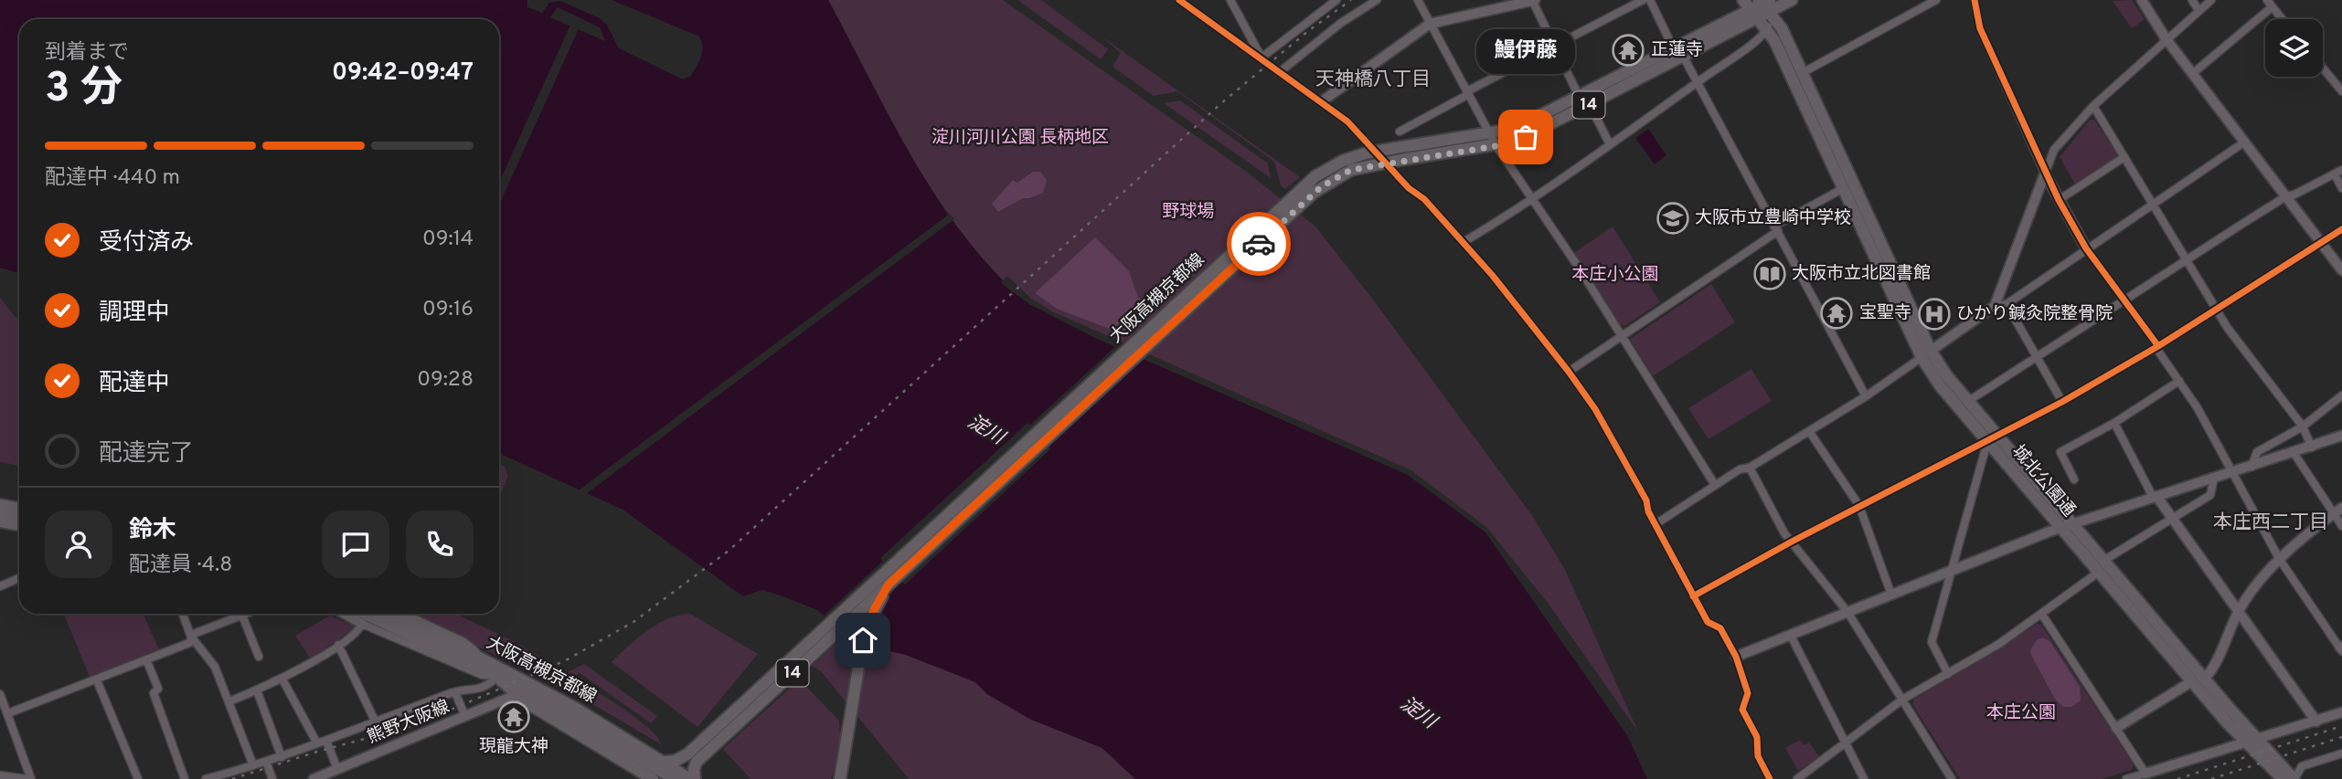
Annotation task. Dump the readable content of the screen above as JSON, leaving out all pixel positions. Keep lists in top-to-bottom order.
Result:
{
  "streets": {
    "main road": ["14", "大阪高槻京都線", "城北公園通"],
    "street": ["熊野大阪線"]
  },
  "crossings": [
    ["大阪高槻京都線", "城北公園通"],
    ["大阪高槻京都線", "熊野大阪線"]
  ],
  "districts": ["天神橋八丁目", "本庄西二丁目"],
  "water": ["淀川"],
  "parks": [
    "淀川河川公園 長柄地区",
    "野球場",
    "本庄小公園",
    "本庄公園"
  ],
  "places": {
    "temple": ["正蓮寺", "宝聖寺", "現龍大神"],
    "other": ["鰻伊藤"],
    "school or university": ["大阪市立豊崎中学校"],
    "library": ["大阪市立北図書館"],
    "hospital": ["ひかり鍼灸院整骨院"]
  },
  "page": {
    "heading": ["3 分", "到着まで", "09:42–09:47"],
    "panel": ["鈴木", "配達員 · 4.8"],
    "bubble": "鰻伊藤",
    "bar": "配達中 · 440 m",
    "list": [
      ["受付済み", "09:14"],
      ["調理中", "09:16"],
      ["配達中", "09:28"],
      "配達完了"
    ]
  }
}
